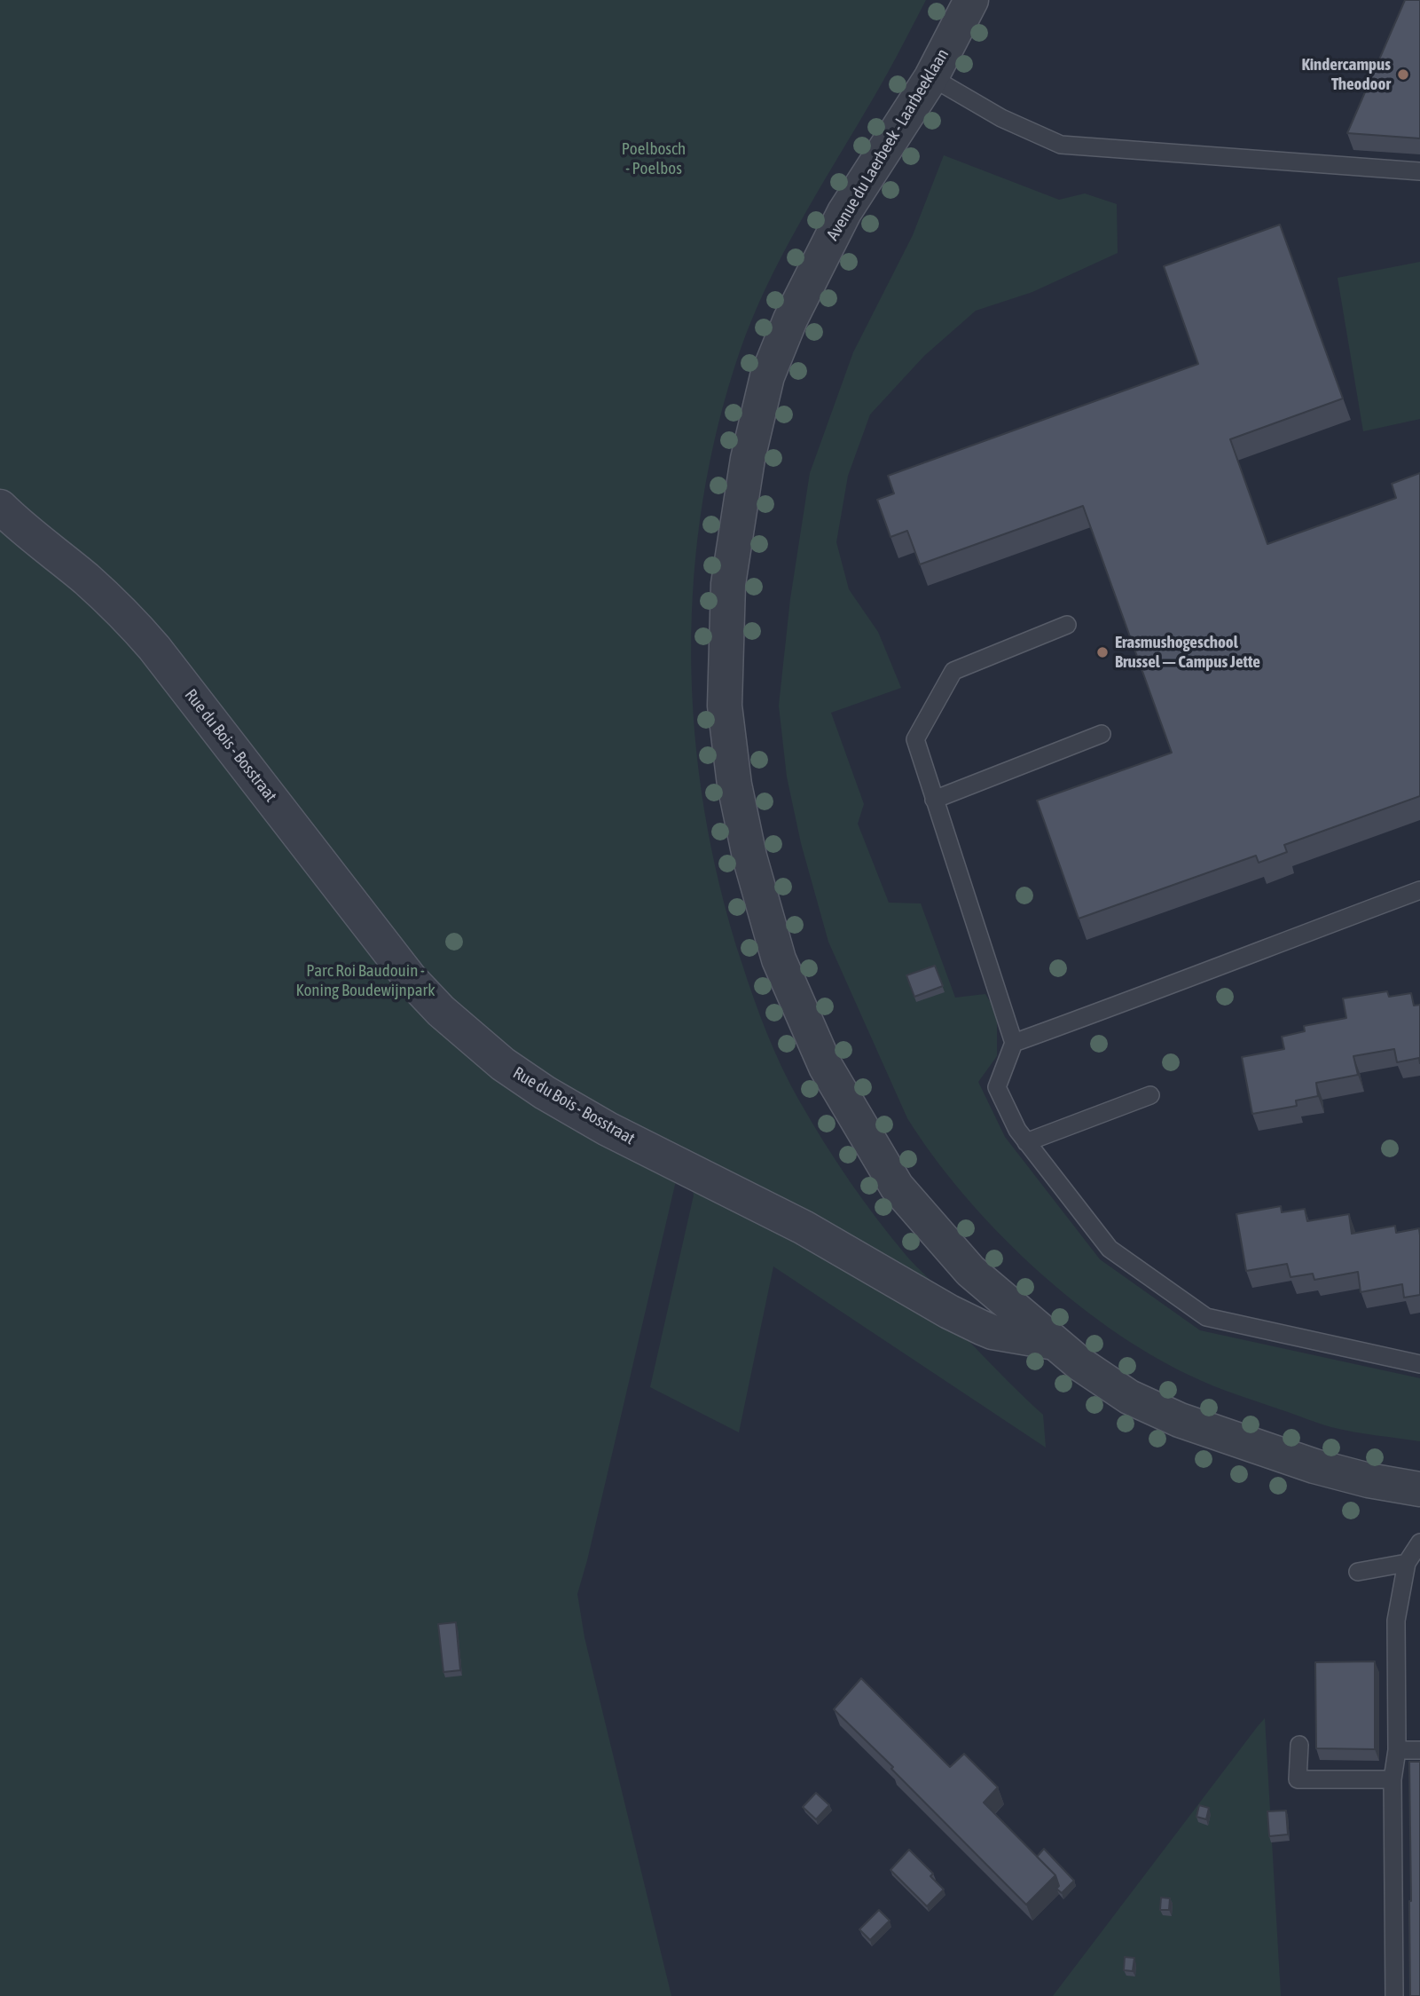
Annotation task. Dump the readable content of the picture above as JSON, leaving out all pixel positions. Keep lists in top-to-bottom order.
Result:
{
  "streets": {
    "street": ["Avenue du Laerbeek - Laarbeeklaan", "Rue du Bois - Bosstraat"]
  },
  "crossings": [
    ["Avenue du Laerbeek - Laarbeeklaan", "Rue du Bois - Bosstraat"]
  ],
  "parks": ["Poelbosch - Poelbos", "Parc Roi Baudouin - Koning Boudewijnpark"],
  "places": ["Kindercampus Theodoor", "Erasmushogeschool Brussel — Campus Jette"]
}
